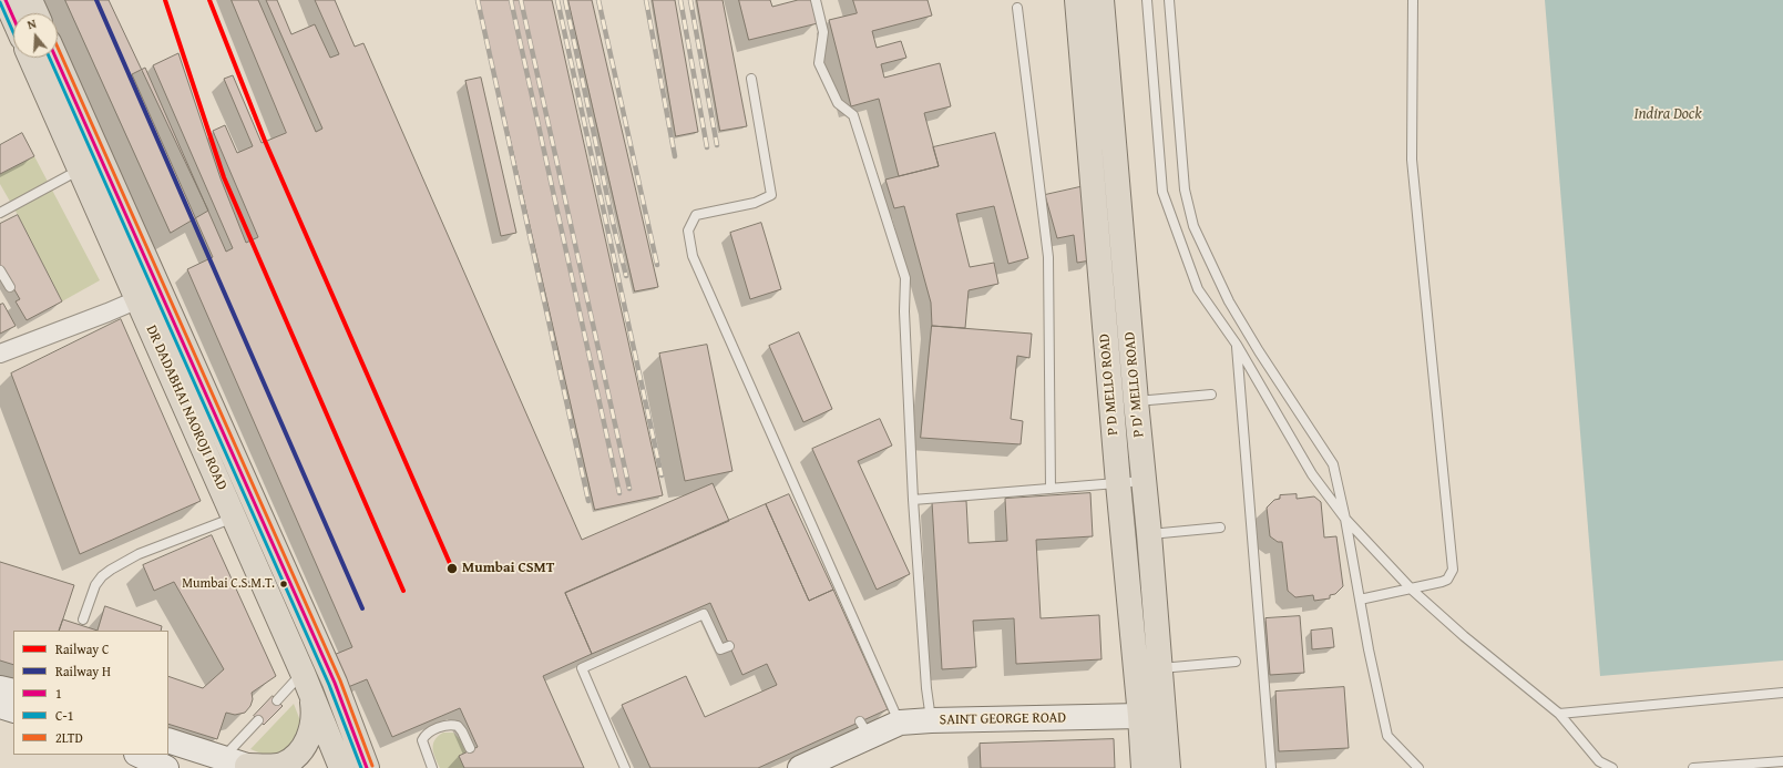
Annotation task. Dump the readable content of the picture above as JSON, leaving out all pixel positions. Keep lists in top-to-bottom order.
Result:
{
  "streets": {
    "main road": [
      "P D MELLO ROAD",
      "P D' MELLO ROAD",
      "DR DADABHAI NAOROJI ROAD",
      "SAINT GEORGE ROAD"
    ]
  },
  "crossings": [
    ["P D MELLO ROAD", "SAINT GEORGE ROAD"]
  ],
  "water": ["Indira Dock"],
  "places": ["Mumbai CSMT", "Mumbai C.S.M.T."],
  "lines": [
    "rail line C",
    "rail line H",
    "transit line 1",
    "transit line C-1",
    "transit line 2LTD"
  ],
  "legend": [
    "Railway C",
    "Railway H",
    "1",
    "C-1",
    "2LTD"
  ],
  "north": "top"
}
